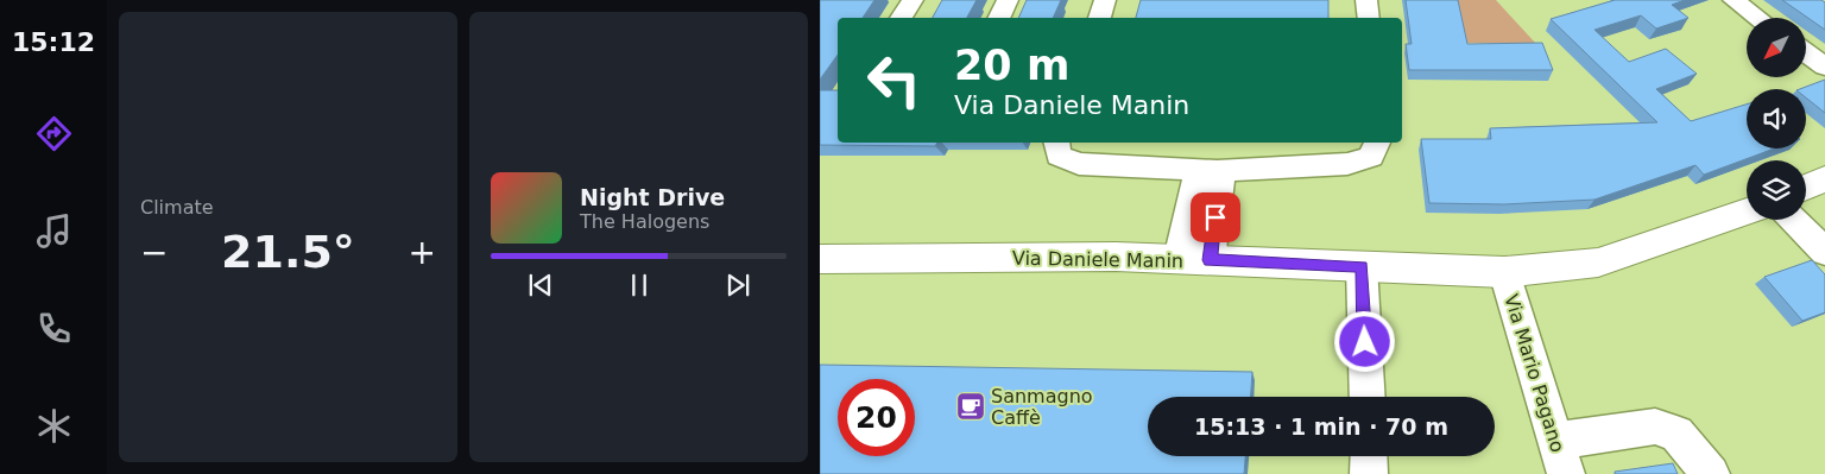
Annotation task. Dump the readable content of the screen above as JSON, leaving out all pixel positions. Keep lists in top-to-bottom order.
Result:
{
  "streets": {
    "main road": ["Via Daniele Manin"],
    "street": ["Via Mario Pagano"]
  },
  "crossings": [
    ["Via Daniele Manin", "Via Mario Pagano"]
  ],
  "places": {
    "cafe": ["Sanmagno Caffè"]
  },
  "north": "bottom left",
  "page": {
    "tabs": "15:12",
    "tile": "Climate",
    "turn": ["20 m", "Via Daniele Manin"],
    "song": ["Night Drive", "The Halogens"],
    "heat": ["−", "21.5°", "+"],
    "limit": "20",
    "trip": "15:13 · 1 min · 70 m"
  }
}
